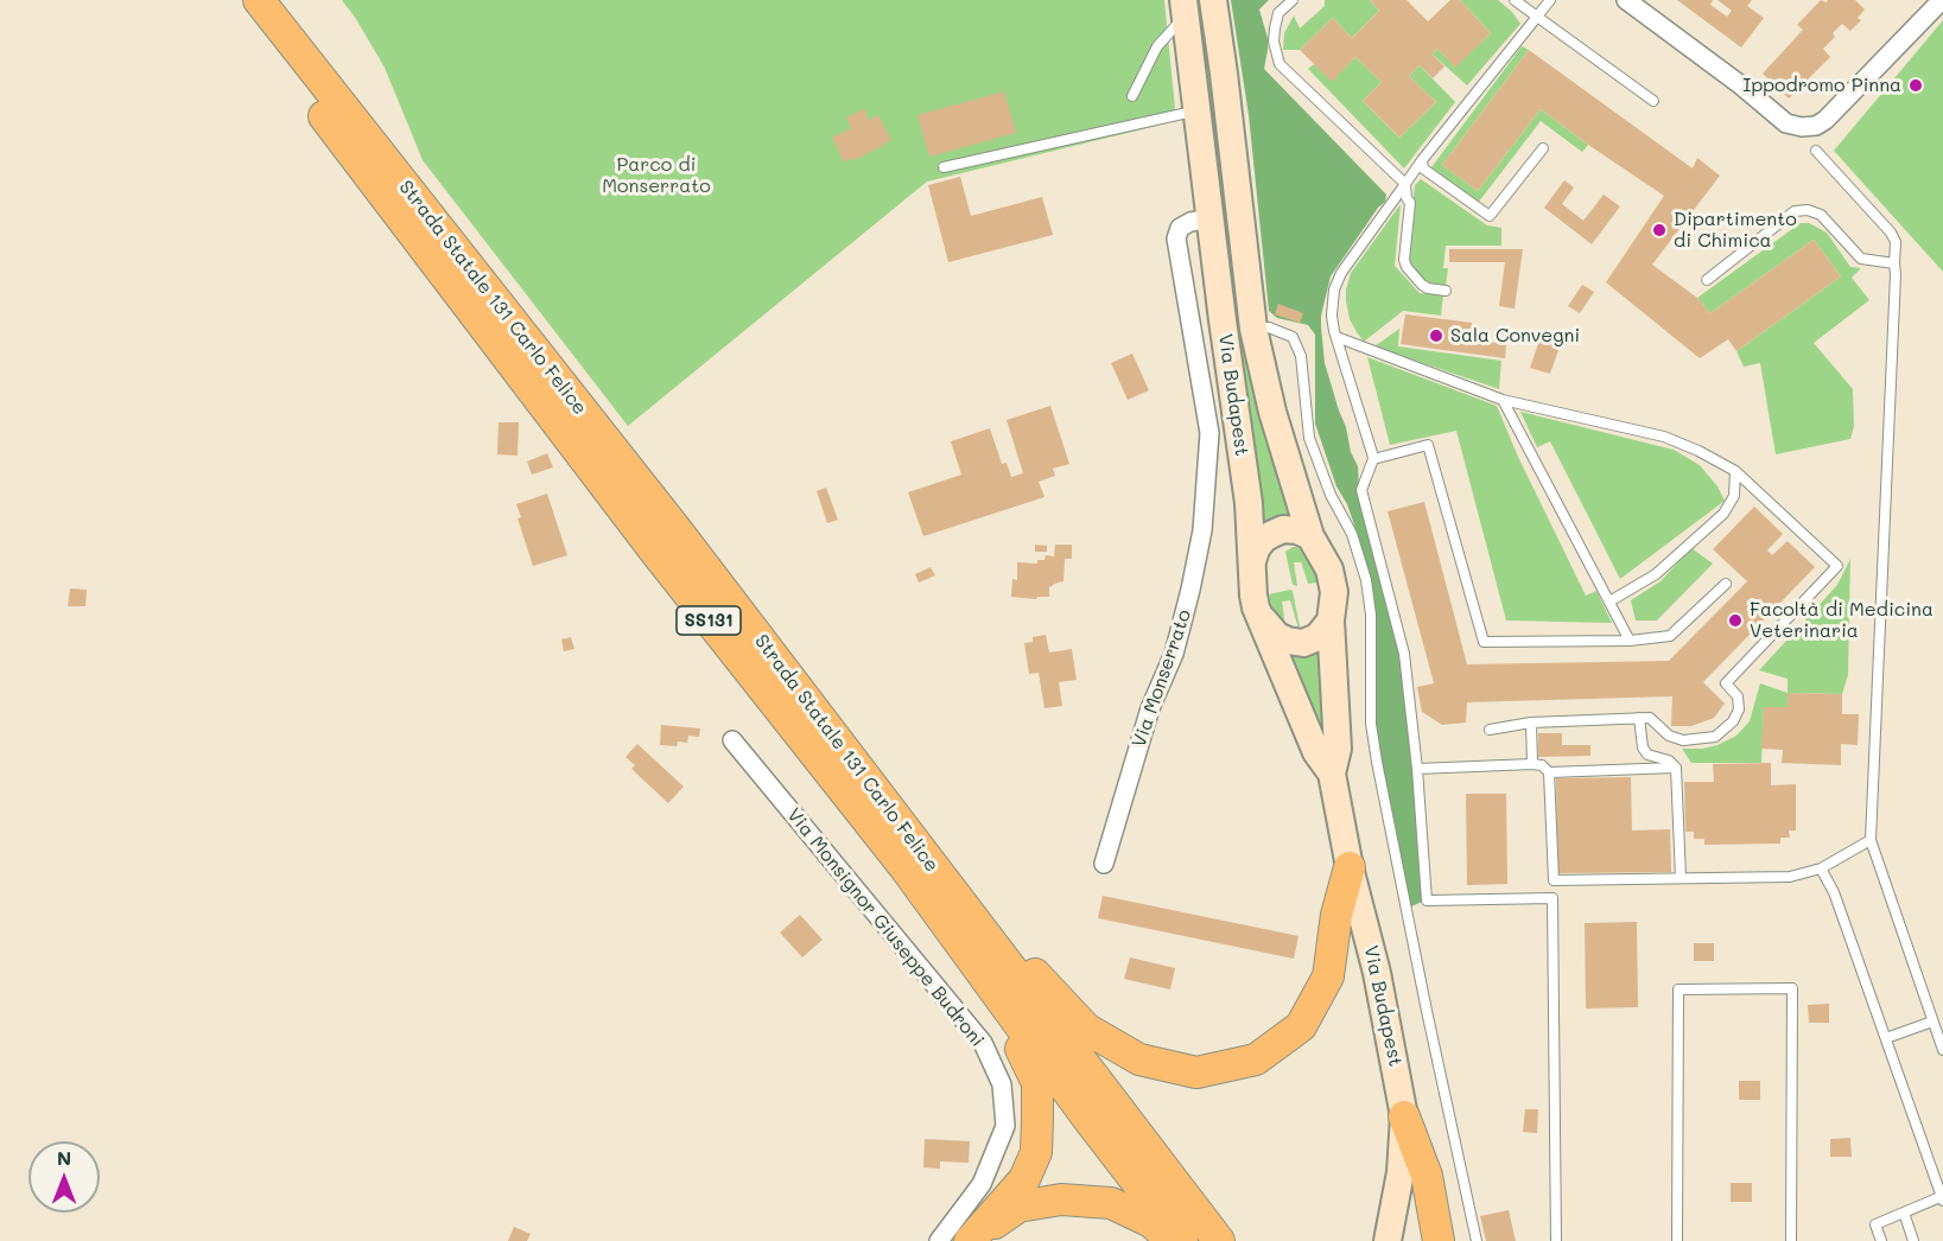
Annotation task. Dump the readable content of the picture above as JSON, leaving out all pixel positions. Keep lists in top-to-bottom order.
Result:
{
  "streets": {
    "highway": ["Strada Statale 131 Carlo Felice", "SS131"],
    "main road": ["Via Budapest"],
    "street": ["Via Monserrato", "Via Monsignor Giuseppe Budroni"]
  },
  "crossings": [
    ["Via Budapest", "Via Monserrato"]
  ],
  "parks": ["Parco di Monserrato"],
  "places": [
    "Ippodromo Pinna",
    "Dipartimento di Chimica",
    "Sala Convegni",
    "Facoltà di Medicina Veterinaria"
  ],
  "north": "top"
}
